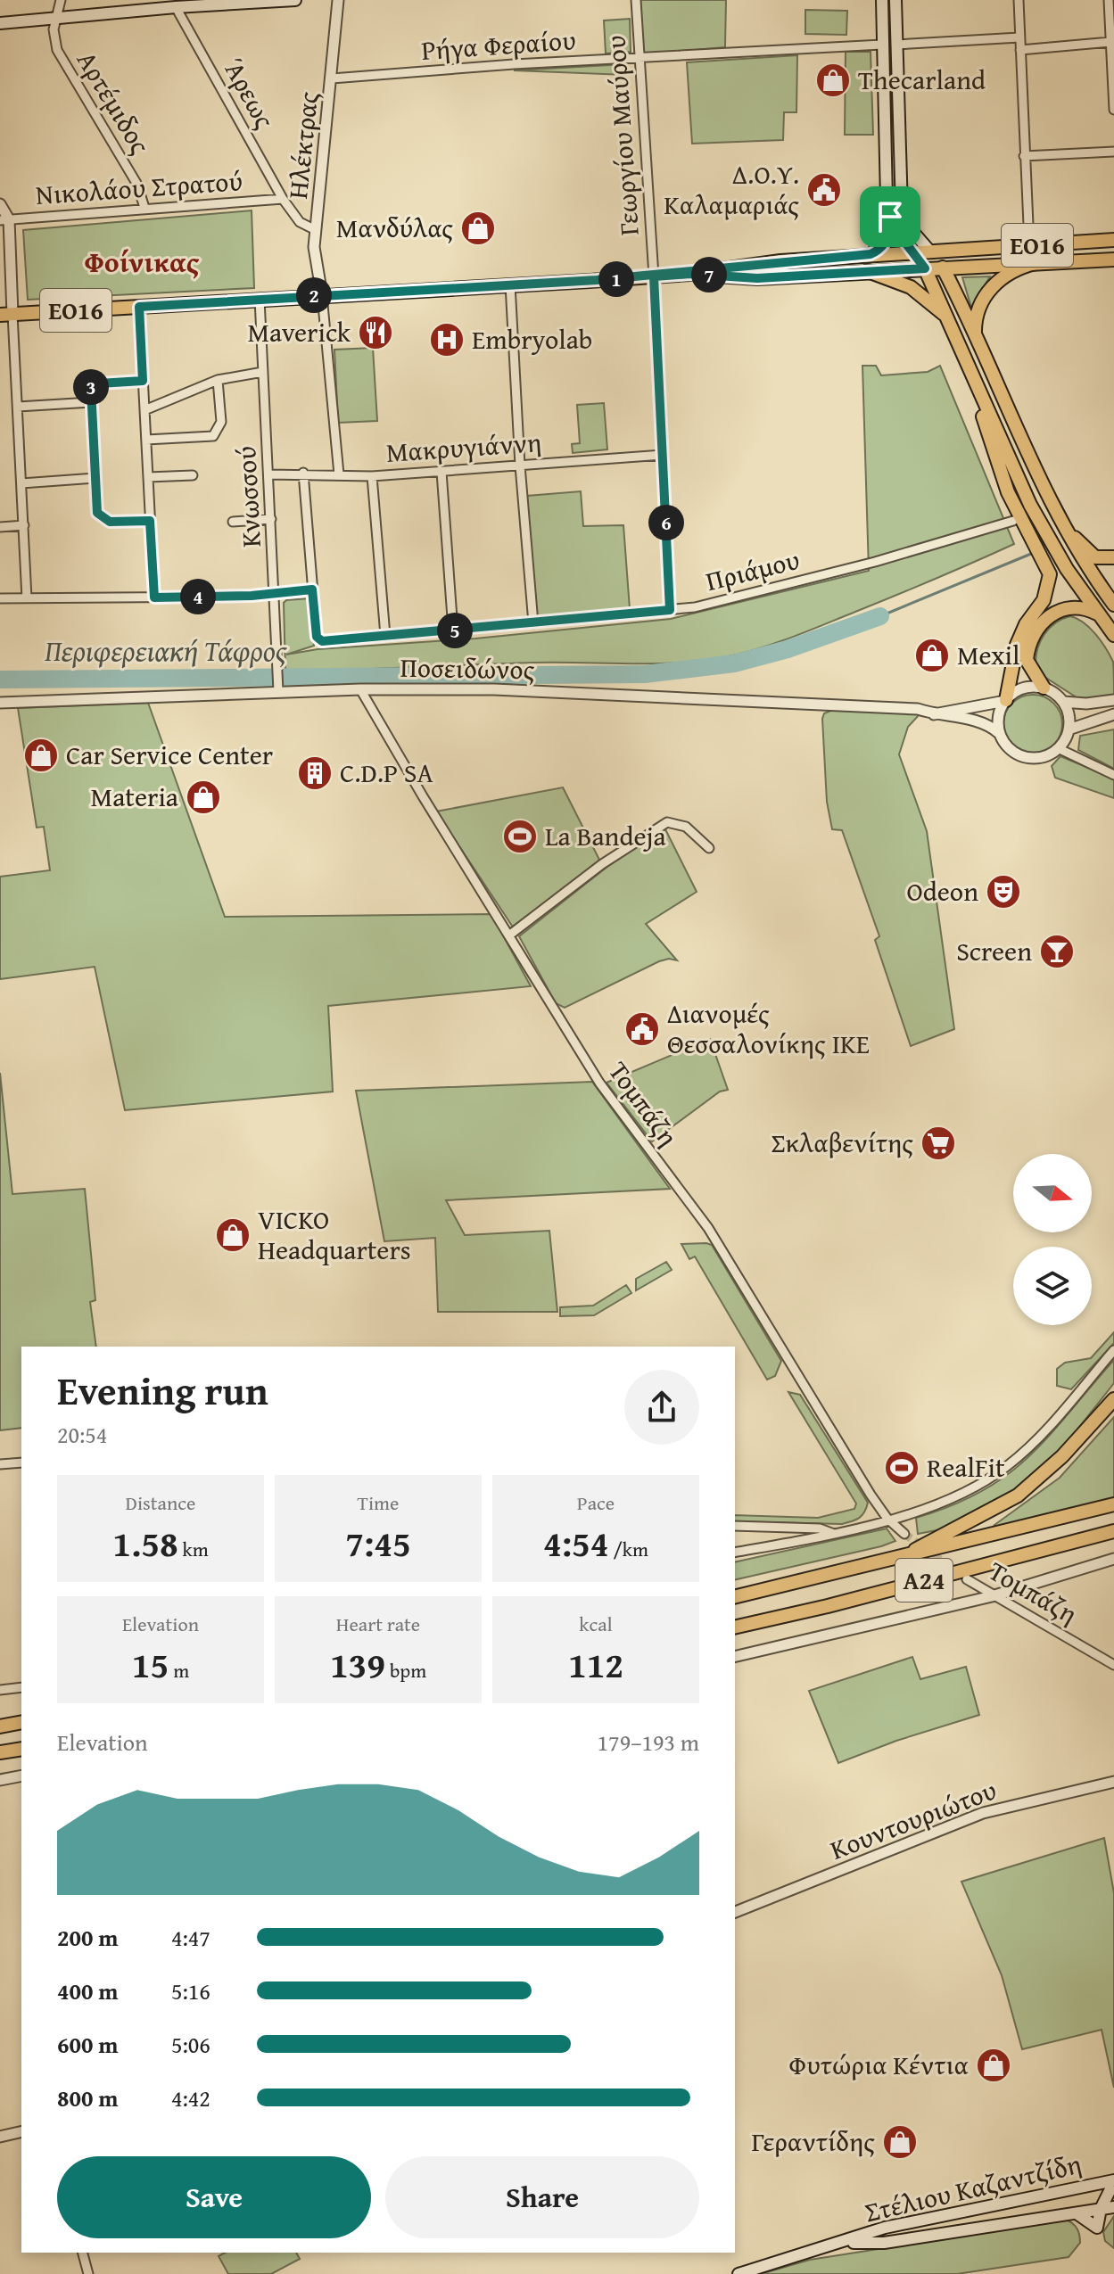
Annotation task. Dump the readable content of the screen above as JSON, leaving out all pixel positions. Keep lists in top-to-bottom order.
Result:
{
  "streets": {
    "main road": ["ΕΟ16", "Α24", "Στέλιου Καζαντζίδη"],
    "street": [
      "Ρήγα Φεραίου",
      "Άρεως",
      "Αρτέμιδος",
      "Γεωργίου Μαύρου",
      "Ηλέκτρας",
      "Νικολάου Στρατού",
      "Μακρυγιάννη",
      "Κνωσσού",
      "Πριάμου",
      "Ποσειδώνος",
      "Τομπάζη",
      "Κουντουριώτου"
    ]
  },
  "crossings": [
    ["Ρήγα Φεραίου", "Γεωργίου Μαύρου"],
    ["Ρήγα Φεραίου", "Ηλέκτρας"],
    ["Άρεως", "Ηλέκτρας"],
    ["Άρεως", "Νικολάου Στρατού"],
    ["Αρτέμιδος", "Νικολάου Στρατού"],
    ["Γεωργίου Μαύρου", "ΕΟ16"],
    ["Γεωργίου Μαύρου", "Μακρυγιάννη"],
    ["Γεωργίου Μαύρου", "Πριάμου"],
    ["Ηλέκτρας", "ΕΟ16"],
    ["ΕΟ16", "Κνωσσού"],
    ["Μακρυγιάννη", "Κνωσσού"],
    ["Κνωσσού", "Ποσειδώνος"],
    ["Ποσειδώνος", "Τομπάζη"]
  ],
  "districts": ["Φοίνικας"],
  "water": ["Περιφερειακή Τάφρος"],
  "places": {
    "shop": [
      "Thecarland",
      "Μανδύλας",
      "Mexil",
      "Car Service Center",
      "Materia",
      "VICKO Headquarters",
      "Φυτώρια Κέντια",
      "Γεραντίδης"
    ],
    "public building": ["Δ.Ο.Υ. Καλαμαριάς", "Διανομές Θεσσαλονίκης ΙΚΕ"],
    "restaurant": ["Maverick"],
    "hospital": ["Embryolab"],
    "building": ["C.D.P SA"],
    "sports": ["La Bandeja", "RealFit"],
    "theatre": ["Odeon"],
    "bar": ["Screen"],
    "supermarket": ["Σκλαβενίτης"]
  },
  "north": "right",
  "page": {
    "pins": [
      "7",
      "1",
      "2",
      "3",
      "6",
      "4",
      "5"
    ],
    "heading": ["Evening run", "20:54"],
    "stats": [
      ["Distance", "1.58 km"],
      ["Time", "7:45"],
      ["Pace", "4:54 /km"],
      ["Elevation", "15 m"],
      ["Heart rate", "139 bpm"],
      ["kcal", "112"]
    ],
    "chart": ["Elevation", "179–193 m"],
    "list": [
      {
        "name": "200 m",
        "note": "4:47"
      },
      {
        "name": "400 m",
        "note": "5:16"
      },
      {
        "name": "600 m",
        "note": "5:06"
      },
      {
        "name": "800 m",
        "note": "4:42"
      }
    ],
    "buttons": ["Save", "Share"]
  }
}
